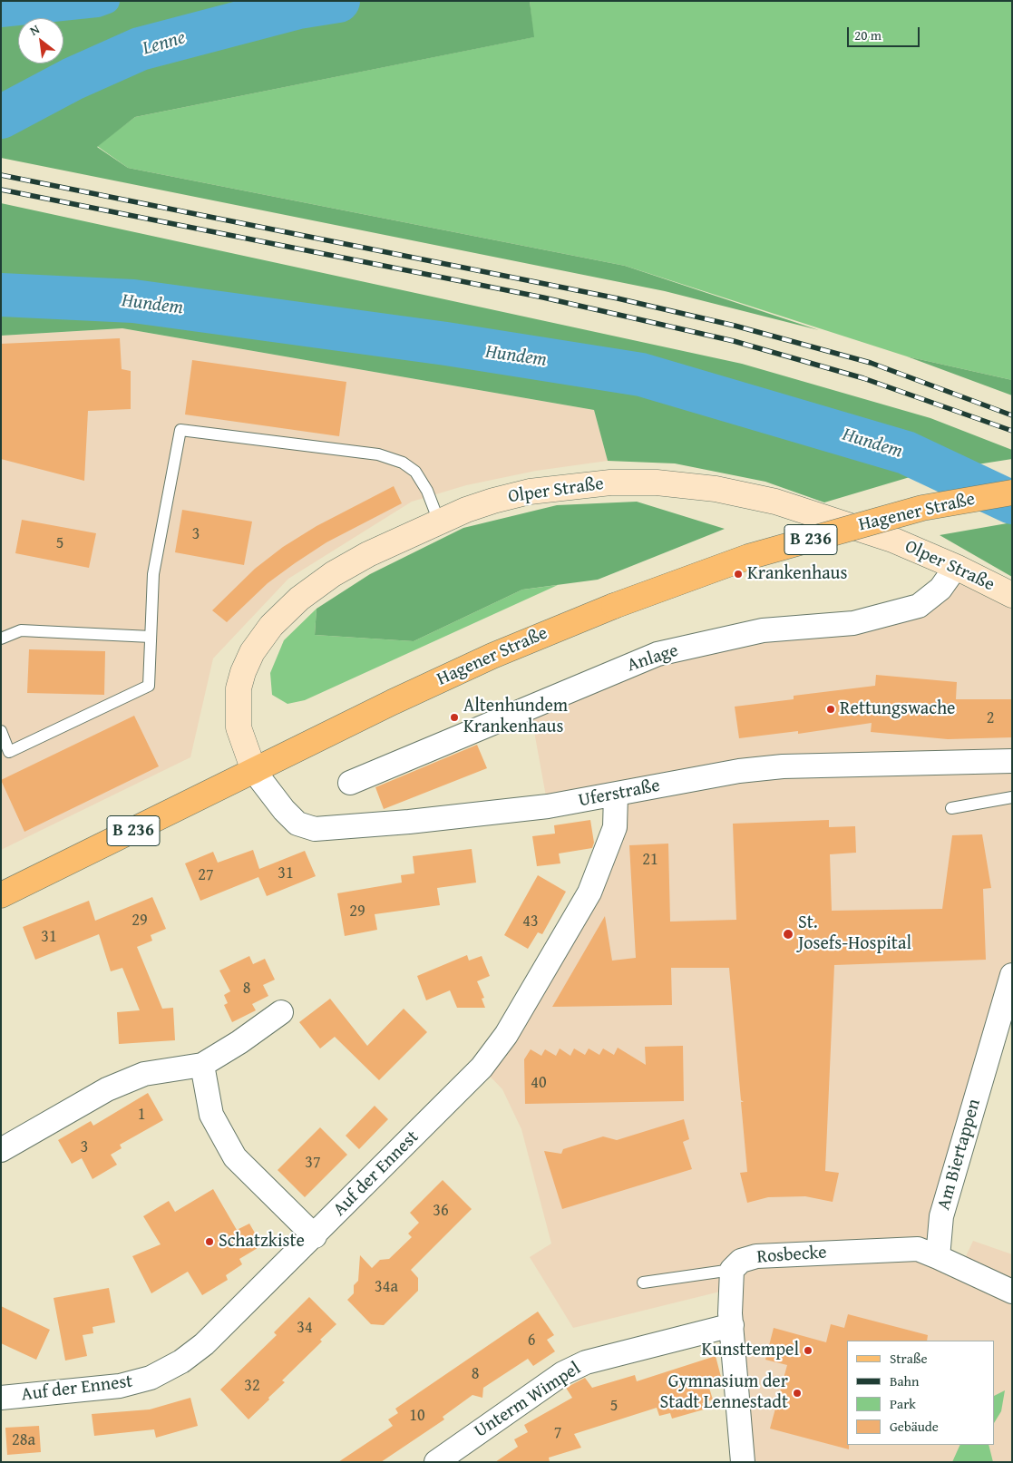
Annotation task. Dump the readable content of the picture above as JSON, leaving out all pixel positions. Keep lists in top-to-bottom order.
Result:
{
  "streets": {
    "main road": ["Olper Straße", "Hagener Straße", "B 236"],
    "street": [
      "Anlage",
      "Uferstraße",
      "Am Biertappen",
      "Auf der Ennest",
      "Rosbecke",
      "Unterm Wimpel"
    ]
  },
  "crossings": [
    ["Olper Straße", "Hagener Straße"],
    ["Olper Straße", "Anlage"],
    ["Olper Straße", "Uferstraße"],
    ["Hagener Straße", "Uferstraße"],
    ["Uferstraße", "Auf der Ennest"],
    ["Am Biertappen", "Rosbecke"],
    ["Rosbecke", "Unterm Wimpel"]
  ],
  "water": ["Lenne", "Hundem"],
  "places": [
    "Krankenhaus",
    "Rettungswache",
    "Altenhundem Krankenhaus",
    "St. Josefs-Hospital",
    "Schatzkiste",
    "Kunsttempel",
    "Gymnasium der Stadt Lennestadt"
  ],
  "house_numbers": [
    "3",
    "5",
    "2",
    "21",
    "31",
    "27",
    "29",
    "29",
    "43",
    "31",
    "8",
    "40",
    "1",
    "3",
    "37",
    "36",
    "34a",
    "34",
    "6",
    "8",
    "32",
    "5",
    "10",
    "7",
    "28a"
  ],
  "legend": [
    "Straße",
    "Bahn",
    "Park",
    "Gebäude"
  ],
  "scale_bar": "20 m",
  "north": "top left"
}
